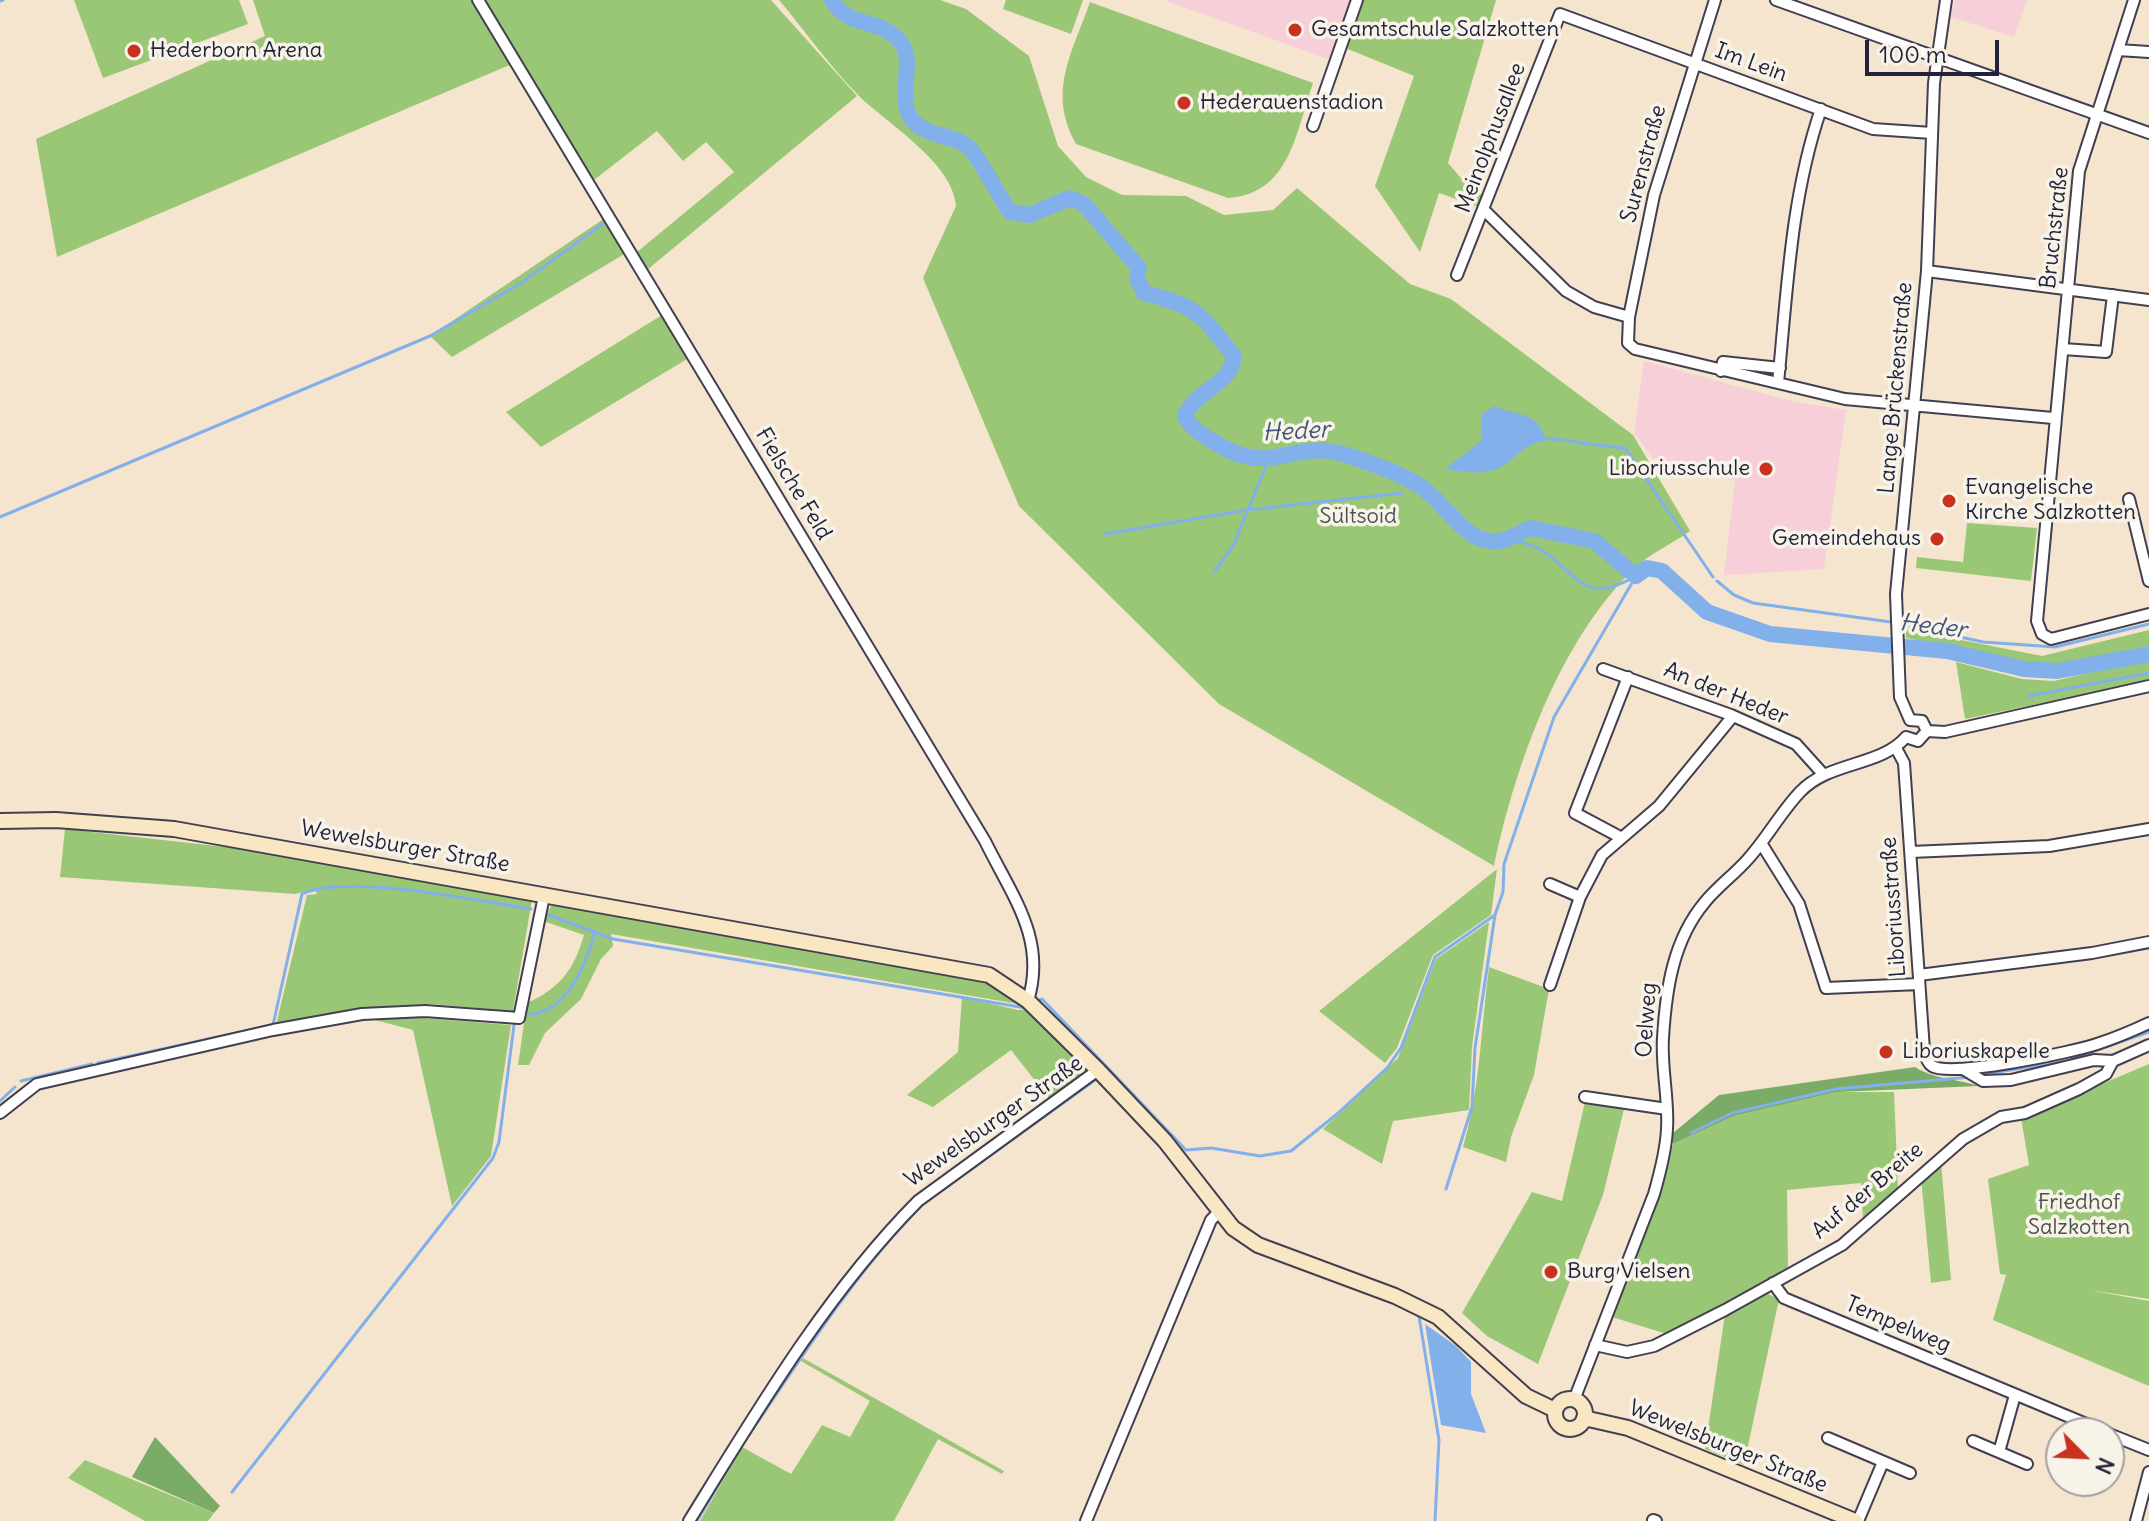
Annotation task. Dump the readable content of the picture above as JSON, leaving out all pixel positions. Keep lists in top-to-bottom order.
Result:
{
  "streets": {
    "main road": ["Wewelsburger Straße"],
    "street": [
      "Im Lein",
      "Meinolphusallee",
      "Surenstraße",
      "Bruchstraße",
      "Lange Brückenstraße",
      "Fielsche Feld",
      "An der Heder",
      "Liboriusstraße",
      "Oelweg",
      "Auf der Breite",
      "Tempelweg"
    ]
  },
  "crossings": [
    ["Im Lein", "Meinolphusallee"],
    ["Im Lein", "Surenstraße"],
    ["Im Lein", "Lange Brückenstraße"],
    ["Lange Brückenstraße", "Oelweg"],
    ["Fielsche Feld", "Wewelsburger Straße"],
    ["An der Heder", "Oelweg"],
    ["Wewelsburger Straße", "Oelweg"],
    ["Liboriusstraße", "Oelweg"],
    ["Oelweg", "Auf der Breite"],
    ["Auf der Breite", "Tempelweg"]
  ],
  "water": ["Heder"],
  "parks": ["Sültsoid", "Friedhof Salzkotten"],
  "places": [
    "Gesamtschule Salzkotten",
    "Hederborn Arena",
    "Hederauenstadion",
    "Liboriusschule",
    "Evangelische Kirche Salzkotten",
    "Gemeindehaus",
    "Liboriuskapelle",
    "Burg Vielsen"
  ],
  "scale_bar": "100 m",
  "north": "bottom right"
}
